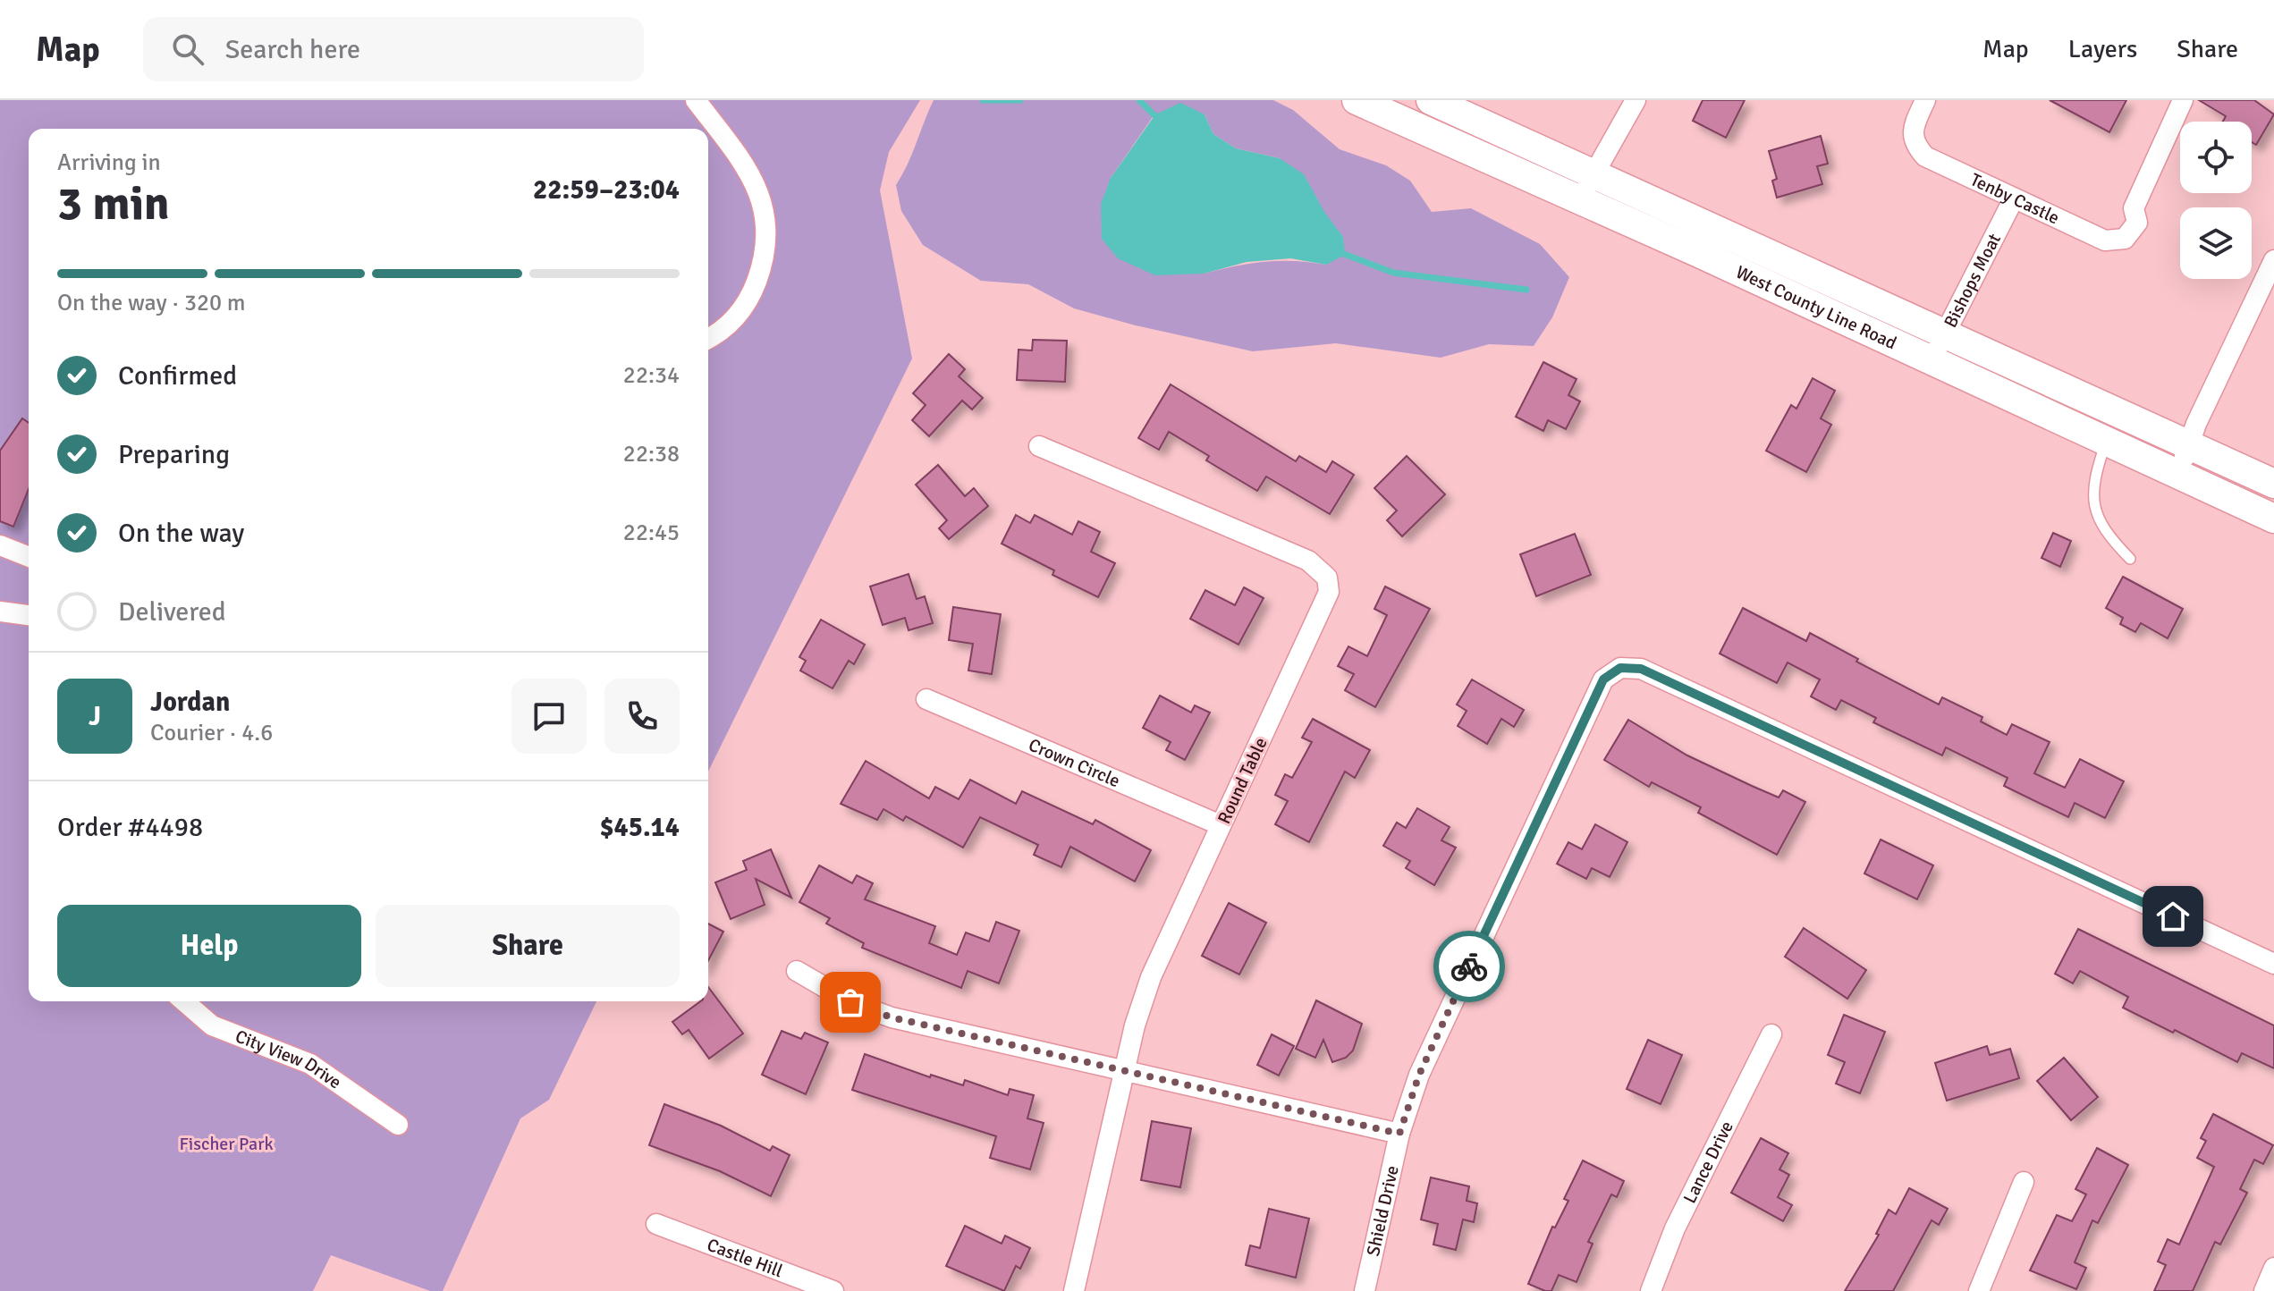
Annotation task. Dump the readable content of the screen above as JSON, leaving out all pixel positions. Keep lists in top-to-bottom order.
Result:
{
  "streets": {
    "main road": ["West County Line Road"],
    "street": [
      "Tenby Castle",
      "Bishops Moat",
      "Crown Circle",
      "Round Table",
      "City View Drive",
      "Lance Drive",
      "Shield Drive",
      "Castle Hill"
    ]
  },
  "crossings": [
    ["Tenby Castle", "Bishops Moat"],
    ["Bishops Moat", "West County Line Road"],
    ["Crown Circle", "Round Table"]
  ],
  "parks": ["Fischer Park"],
  "page": {
    "header": "Map",
    "search": "Search here",
    "nav": ["Map", "Layers", "Share"],
    "heading": ["3 min", "Arriving in", "22:59–23:04"],
    "panel": [
      "Jordan",
      "Courier · 4.6",
      "Order #4498",
      "$45.14"
    ],
    "bar": "On the way · 320 m",
    "list": [
      ["Confirmed", "22:34"],
      ["Preparing", "22:38"],
      ["On the way", "22:45"],
      "Delivered"
    ],
    "round": "J",
    "buttons": ["Help", "Share"]
  }
}
